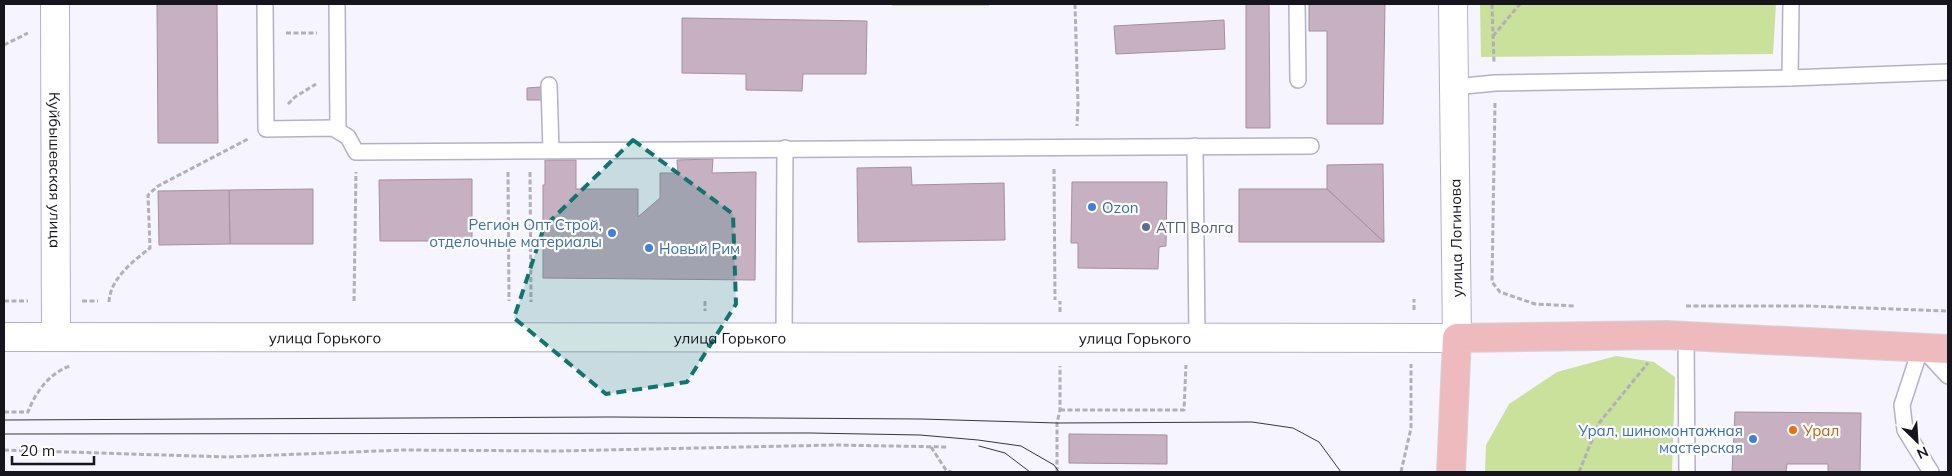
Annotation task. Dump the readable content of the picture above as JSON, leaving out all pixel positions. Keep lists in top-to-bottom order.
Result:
{
  "streets": {
    "main road": ["улица Логинова"],
    "street": ["Куйбышевская улица", "улица Горького"]
  },
  "crossings": [
    ["Куйбышевская улица", "улица Горького"],
    ["улица Логинова", "улица Горького"]
  ],
  "places": [
    "Ozon",
    "АТП Волга",
    "Регион Опт Строй, отделочные материалы",
    "Новый Рим",
    "Урал",
    "Урал, шиномонтажная мастерская"
  ],
  "scale_bar": "20 m",
  "north": "bottom right"
}
